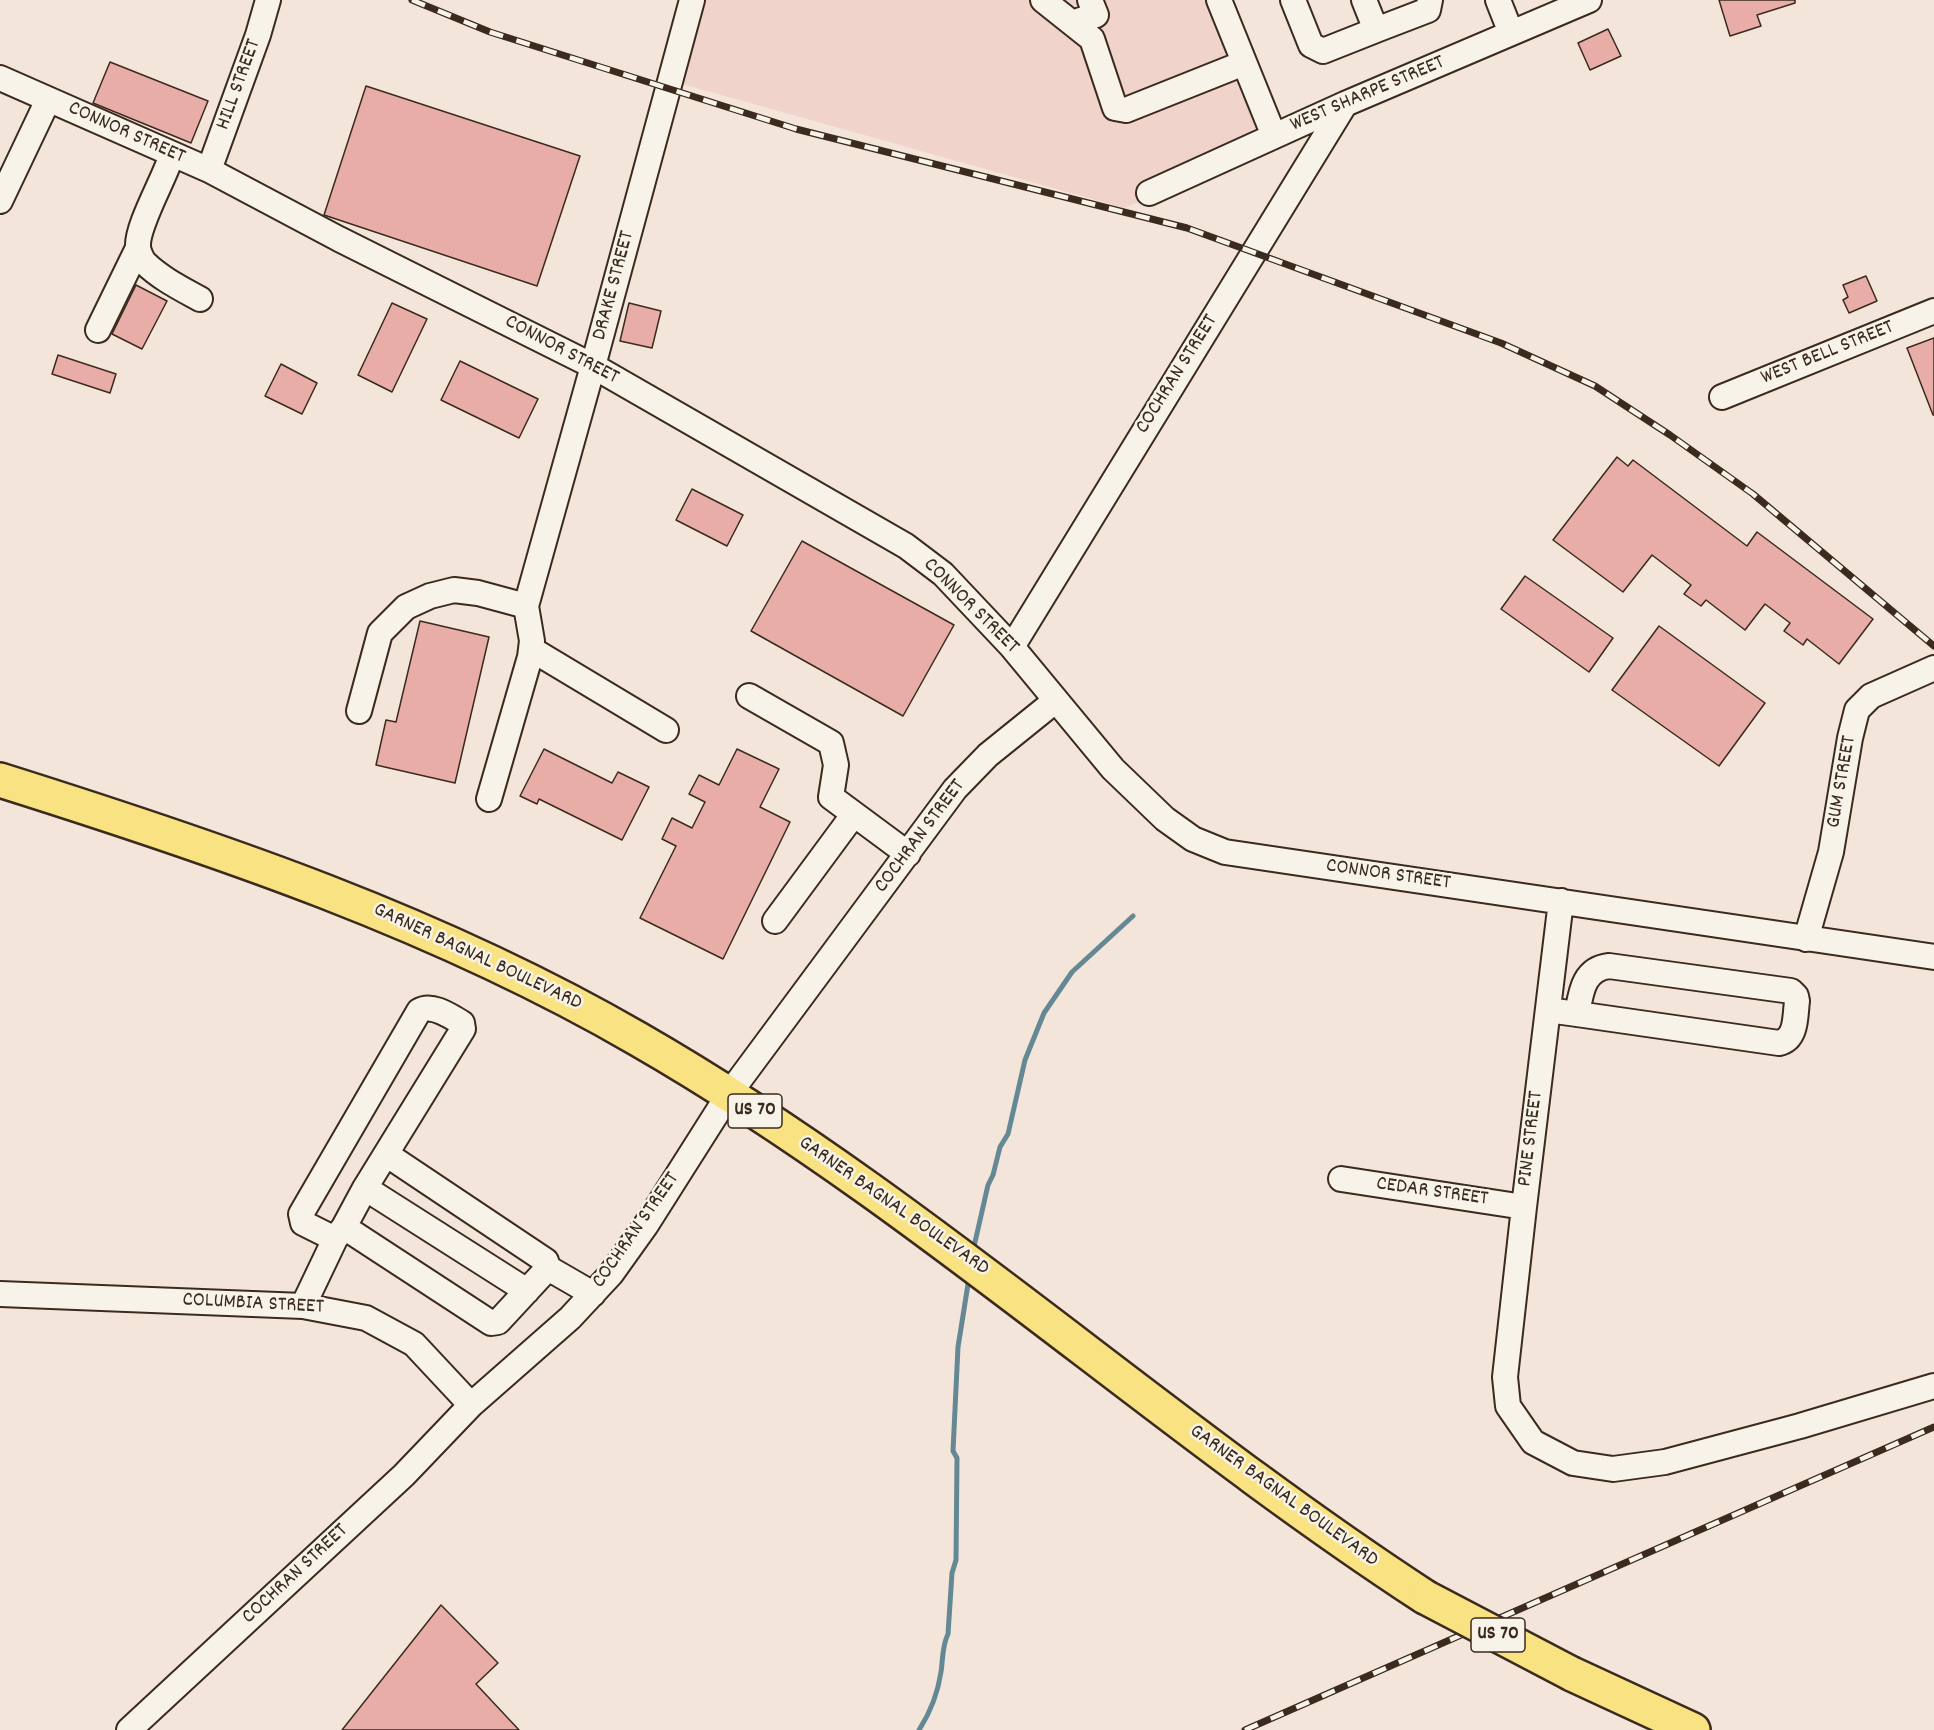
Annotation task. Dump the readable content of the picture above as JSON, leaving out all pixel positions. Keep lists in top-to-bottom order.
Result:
{
  "streets": {
    "highway": ["GARNER BAGNAL BOULEVARD", "US 70"],
    "street": [
      "HILL STREET",
      "WEST SHARPE STREET",
      "CONNOR STREET",
      "DRAKE STREET",
      "WEST BELL STREET",
      "COCHRAN STREET",
      "GUM STREET",
      "PINE STREET",
      "CEDAR STREET",
      "COLUMBIA STREET"
    ]
  },
  "crossings": [
    ["HILL STREET", "CONNOR STREET"],
    ["WEST SHARPE STREET", "COCHRAN STREET"],
    ["CONNOR STREET", "DRAKE STREET"],
    ["CONNOR STREET", "COCHRAN STREET"],
    ["CONNOR STREET", "GUM STREET"],
    ["CONNOR STREET", "PINE STREET"],
    ["COCHRAN STREET", "GARNER BAGNAL BOULEVARD"],
    ["COCHRAN STREET", "COLUMBIA STREET"],
    ["PINE STREET", "CEDAR STREET"]
  ]
}
